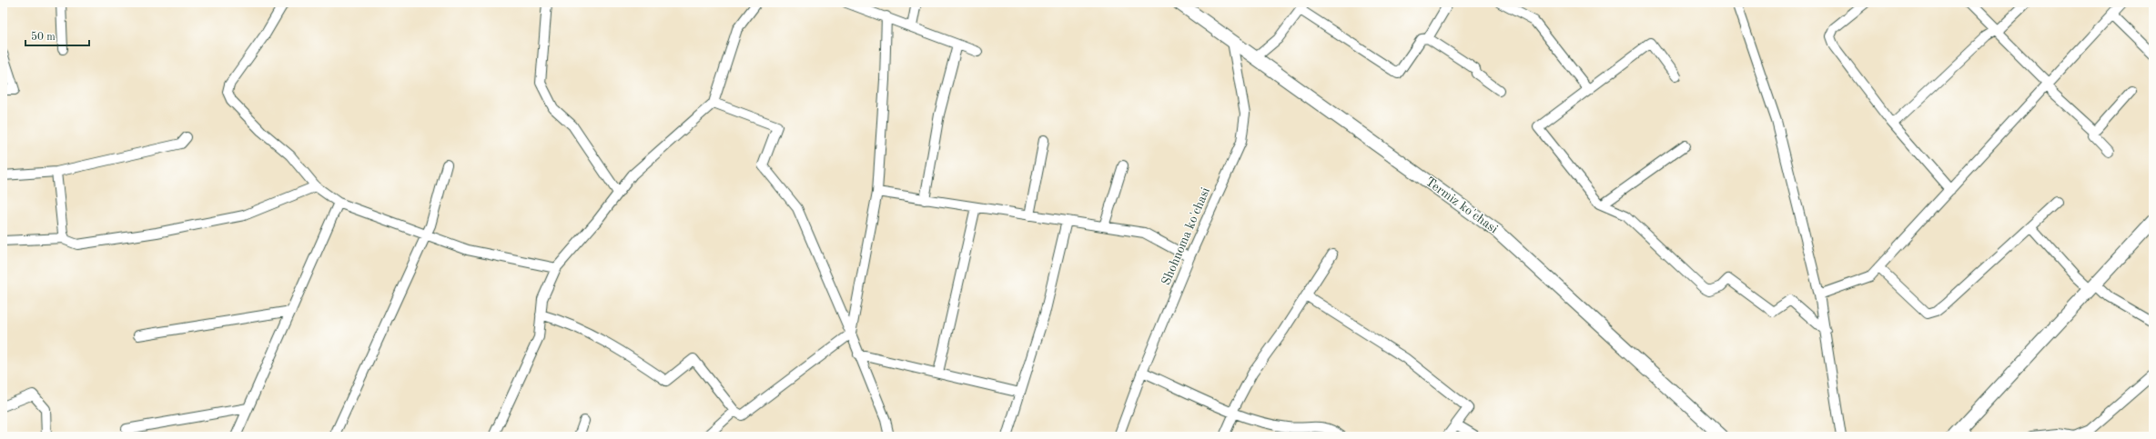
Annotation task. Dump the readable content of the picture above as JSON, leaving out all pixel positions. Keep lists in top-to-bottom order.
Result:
{
  "streets": {
    "main road": ["Termiz ko'chasi"],
    "street": ["Shohnoma ko'chasi"]
  },
  "crossings": [
    ["Termiz ko'chasi", "Shohnoma ko'chasi"]
  ],
  "scale_bar": "50 m"
}
